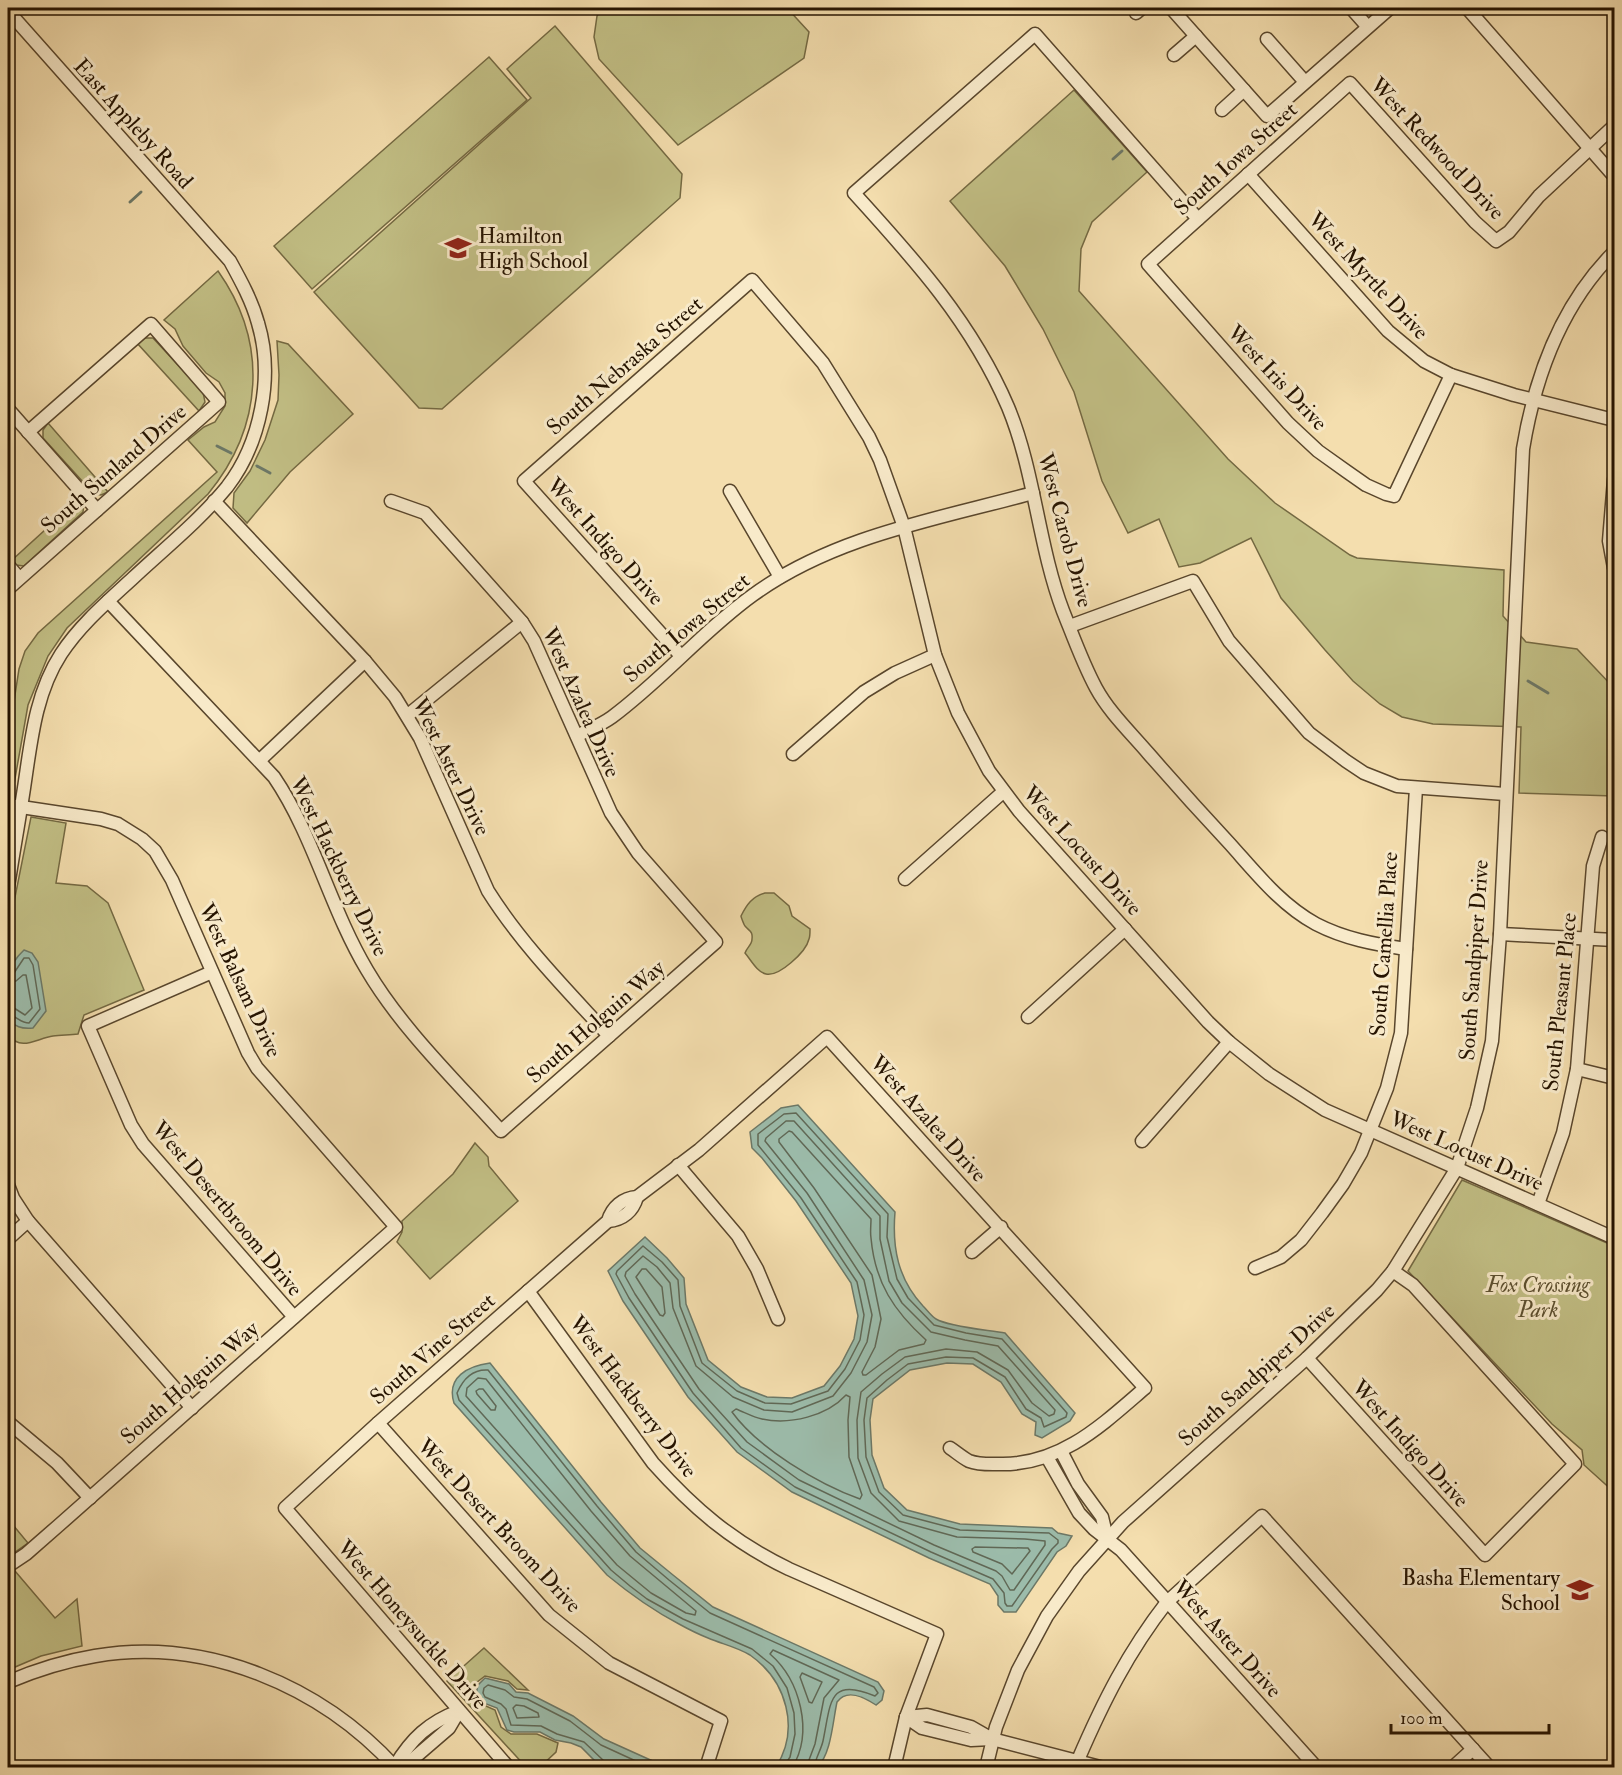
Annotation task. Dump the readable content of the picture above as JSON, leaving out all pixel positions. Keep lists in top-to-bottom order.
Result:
{
  "streets": {
    "street": [
      "East Appleby Road",
      "West Redwood Drive",
      "South Iowa Street",
      "West Myrtle Drive",
      "South Nebraska Street",
      "West Iris Drive",
      "South Sunland Drive",
      "West Carob Drive",
      "West Indigo Drive",
      "West Azalea Drive",
      "West Aster Drive",
      "West Locust Drive",
      "West Hackberry Drive",
      "South Camellia Place",
      "South Sandpiper Drive",
      "West Balsam Drive",
      "South Pleasant Place",
      "South Holguin Way",
      "West Desertbroom Drive",
      "South Vine Street",
      "West Desert Broom Drive",
      "West Honeysuckle Drive"
    ]
  },
  "crossings": [
    ["East Appleby Road", "West Aster Drive"],
    ["East Appleby Road", "West Hackberry Drive"],
    ["East Appleby Road", "West Balsam Drive"],
    ["West Redwood Drive", "South Iowa Street"],
    ["South Iowa Street", "West Myrtle Drive"],
    ["South Iowa Street", "West Iris Drive"],
    ["South Iowa Street", "West Carob Drive"],
    ["South Iowa Street", "West Indigo Drive"],
    ["South Iowa Street", "West Azalea Drive"],
    ["South Iowa Street", "West Locust Drive"],
    ["West Myrtle Drive", "West Iris Drive"],
    ["West Myrtle Drive", "South Sandpiper Drive"],
    ["South Nebraska Street", "West Indigo Drive"],
    ["South Nebraska Street", "West Locust Drive"],
    ["West Carob Drive", "South Camellia Place"],
    ["West Indigo Drive", "South Sandpiper Drive"],
    ["West Azalea Drive", "West Aster Drive"],
    ["West Azalea Drive", "South Holguin Way"],
    ["West Azalea Drive", "South Vine Street"],
    ["West Aster Drive", "South Sandpiper Drive"],
    ["West Aster Drive", "South Holguin Way"],
    ["West Locust Drive", "South Camellia Place"],
    ["West Locust Drive", "South Sandpiper Drive"],
    ["West Locust Drive", "South Pleasant Place"],
    ["West Hackberry Drive", "South Holguin Way"],
    ["West Hackberry Drive", "South Vine Street"],
    ["West Balsam Drive", "South Holguin Way"],
    ["West Balsam Drive", "West Desertbroom Drive"],
    ["South Holguin Way", "West Desertbroom Drive"],
    ["South Vine Street", "West Desert Broom Drive"],
    ["South Vine Street", "West Honeysuckle Drive"]
  ],
  "parks": ["Fox Crossing Park"],
  "places": {
    "school or university": ["Hamilton High School", "Basha Elementary School"]
  },
  "scale_bar": "100 m"
}
